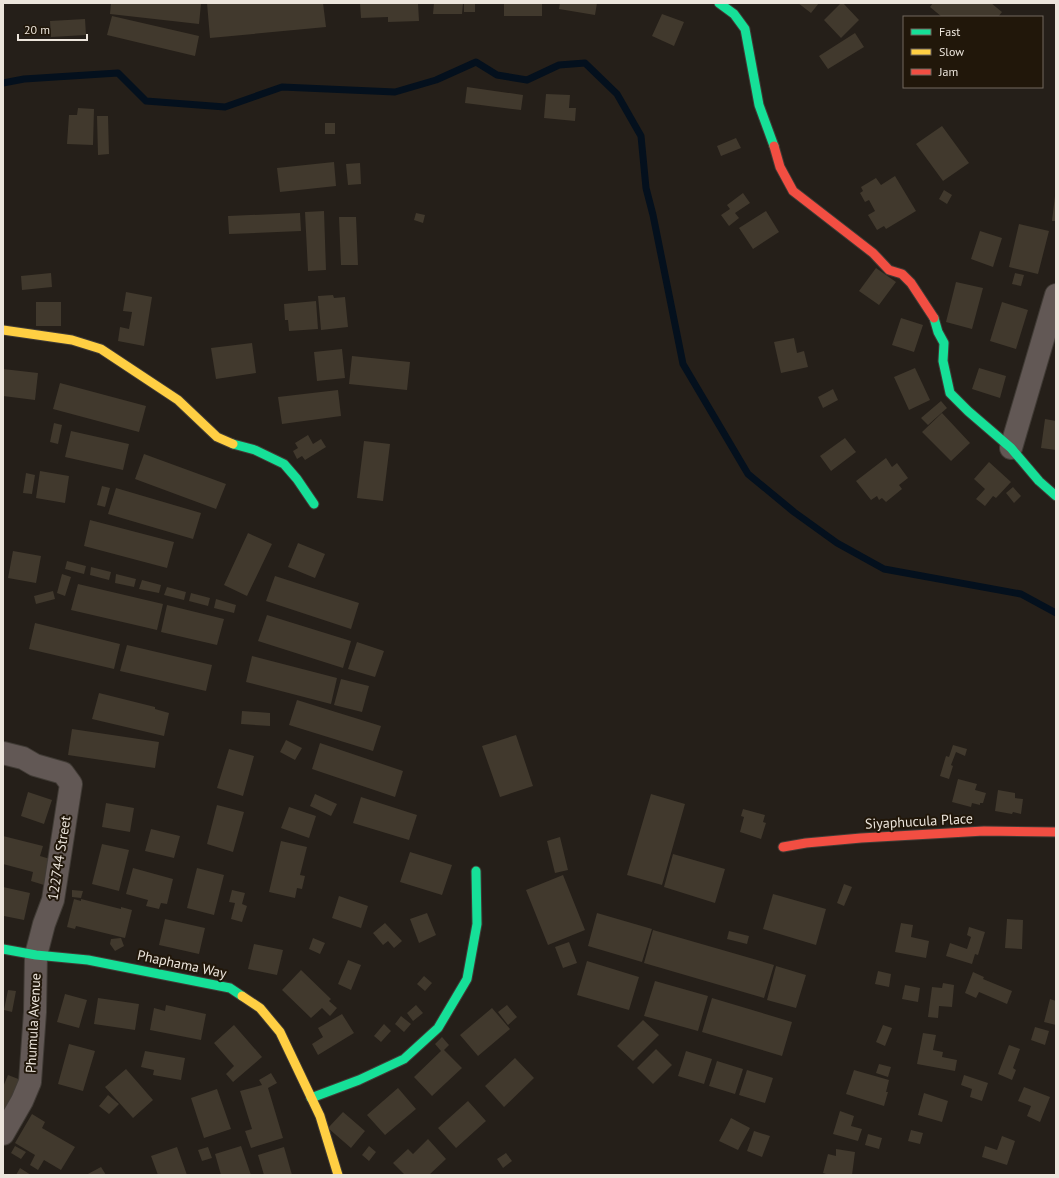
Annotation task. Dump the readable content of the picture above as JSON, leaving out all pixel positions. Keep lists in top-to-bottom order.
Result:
{
  "streets": {
    "street": [
      "Siyaphucula Place",
      "122744 Street",
      "Phaphama Way",
      "Phumula Avenue"
    ]
  },
  "crossings": [
    ["122744 Street", "Phaphama Way"],
    ["122744 Street", "Phumula Avenue"],
    ["Phaphama Way", "Phumula Avenue"]
  ],
  "legend": ["Fast", "Slow", "Jam"],
  "scale_bar": "20 m"
}
